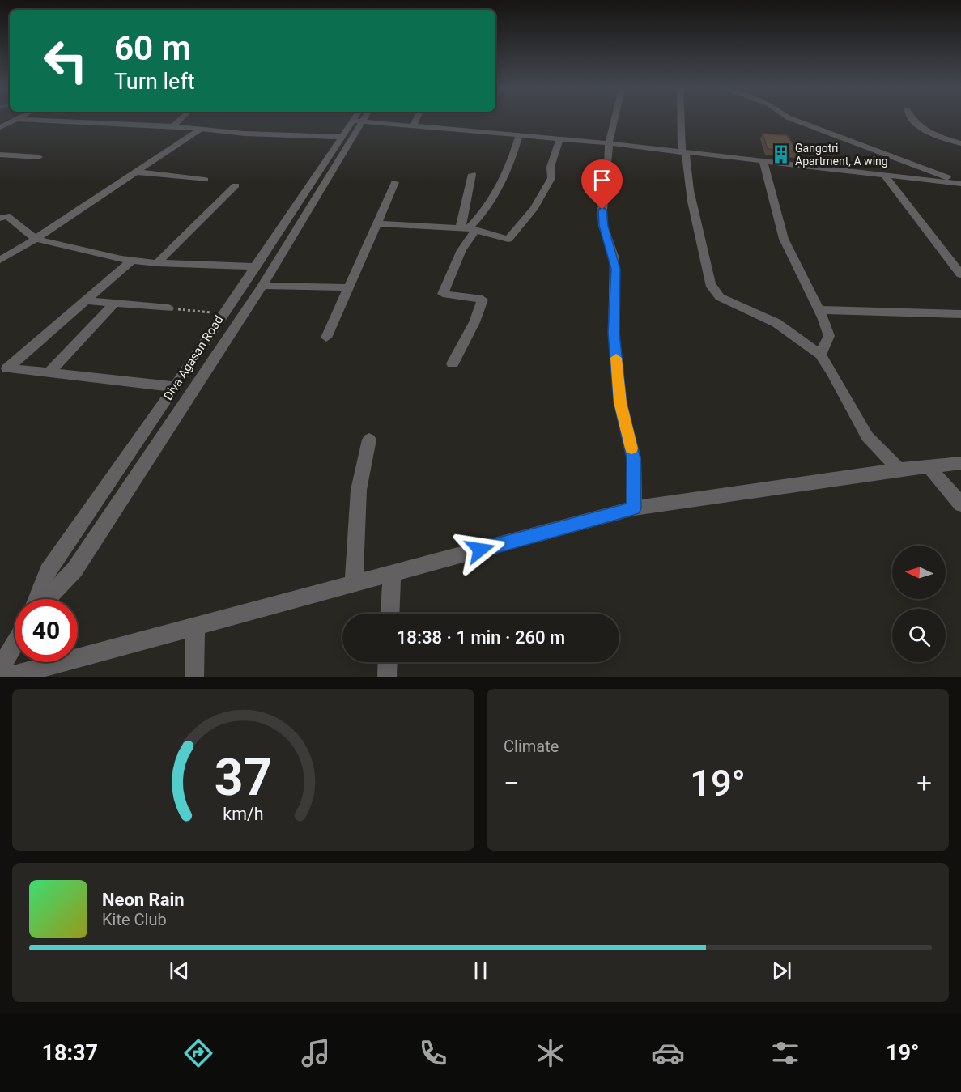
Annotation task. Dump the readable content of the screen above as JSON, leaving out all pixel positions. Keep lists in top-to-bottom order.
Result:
{
  "streets": {
    "street": ["Diva Agasan Road"]
  },
  "places": {
    "building": ["Gangotri Apartment, A wing"]
  },
  "north": "left",
  "page": {
    "turn": ["60 m", "Turn left"],
    "limit": "40",
    "trip": "18:38 · 1 min · 260 m",
    "tile": "Climate",
    "heat": ["−", "19°", "+"],
    "song": ["Neon Rain", "Kite Club"],
    "tabs": ["18:37", "19°"],
    "gauge": ["37", "km/h"]
  }
}
